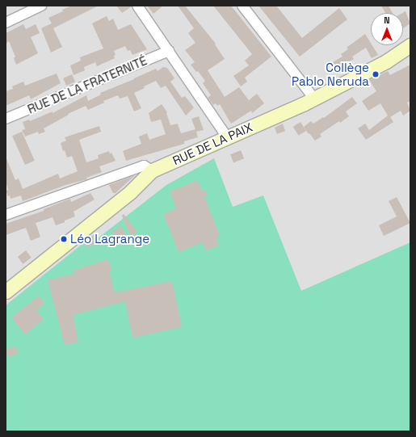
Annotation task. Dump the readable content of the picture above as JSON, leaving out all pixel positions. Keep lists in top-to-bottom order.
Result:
{
  "streets": {
    "street": ["RUE DE LA FRATERNITÉ", "RUE DE LA PAIX"]
  },
  "places": ["Collège Pablo Neruda", "Léo Lagrange"],
  "north": "top"
}
